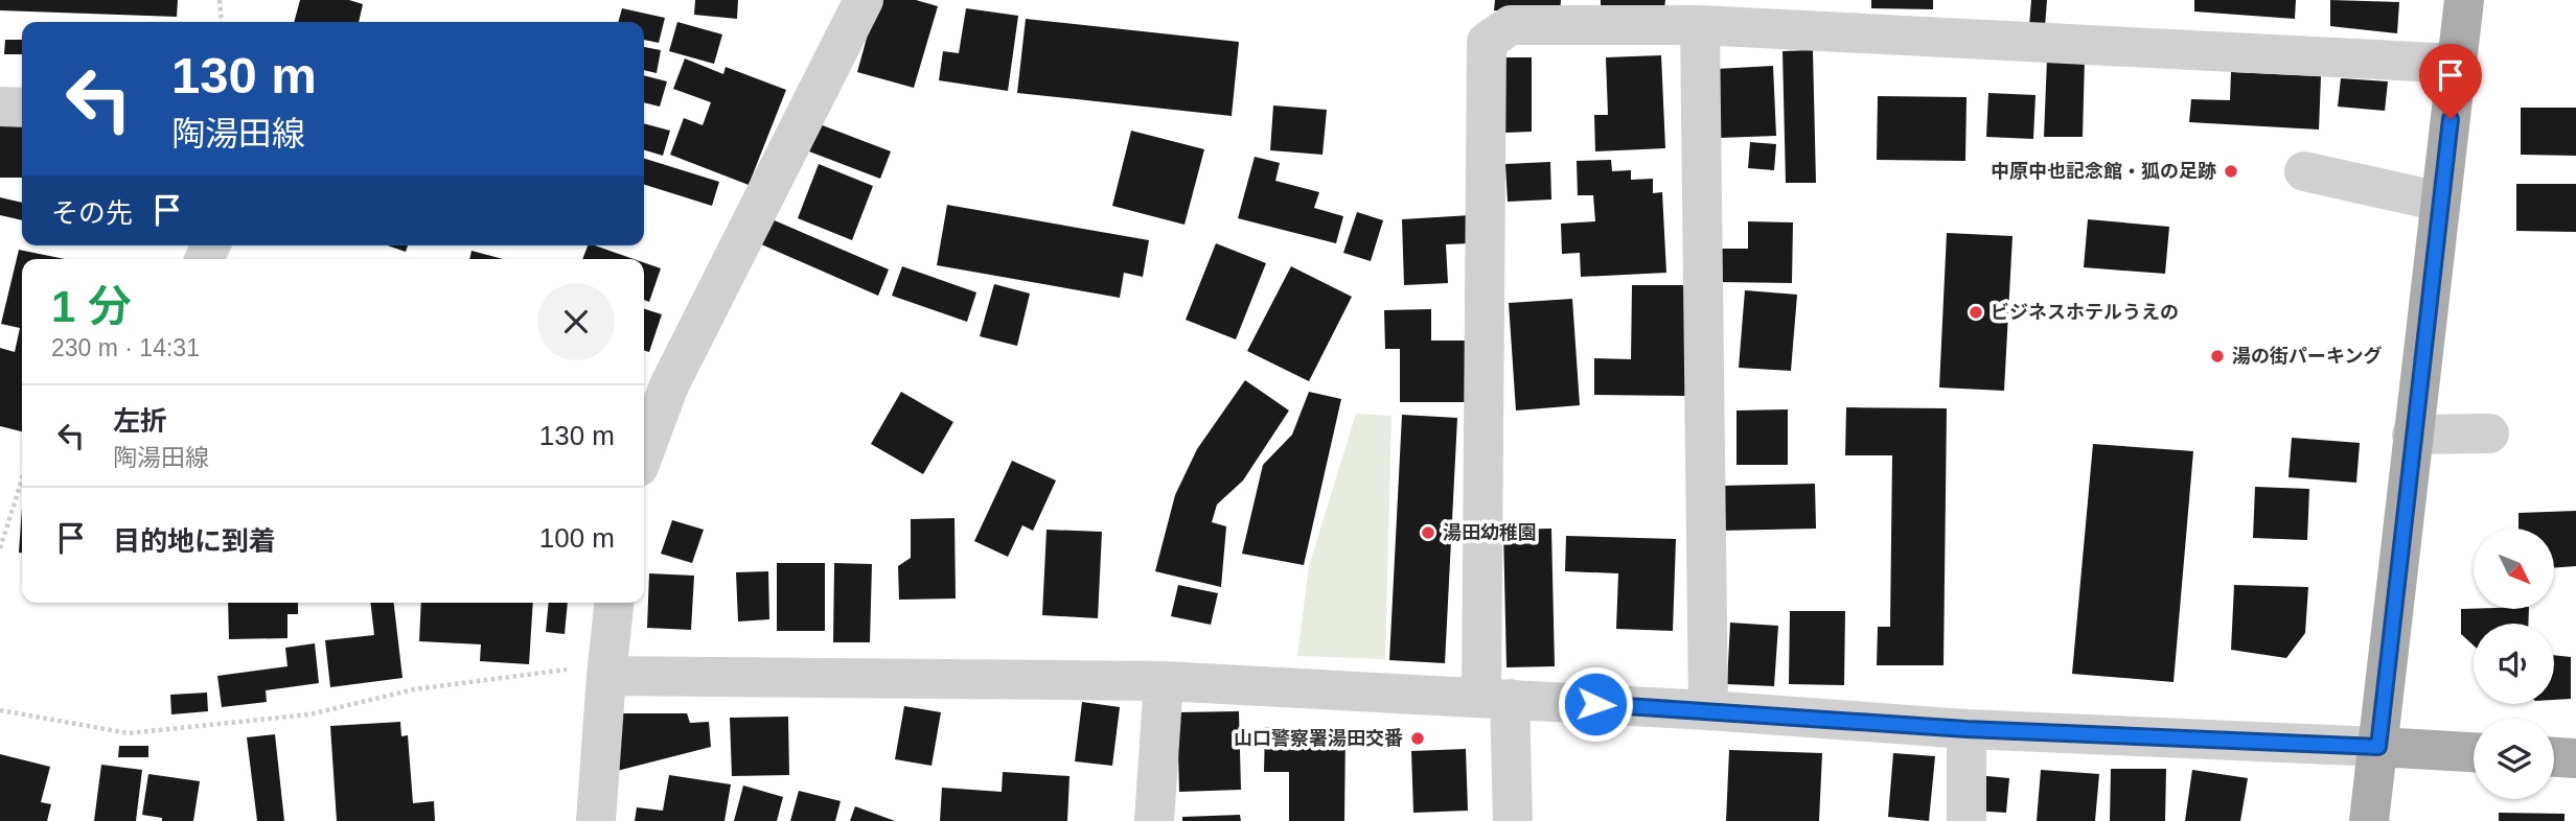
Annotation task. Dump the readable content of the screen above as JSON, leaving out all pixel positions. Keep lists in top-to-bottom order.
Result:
{
  "places": [
    "中原中也記念館・狐の足跡",
    "ビジネスホテルうえの",
    "湯の街パーキング",
    "湯田幼稚園",
    "山口警察署湯田交番"
  ],
  "north": "bottom right",
  "page": {
    "turn": ["130 m", "陶湯田線"],
    "then": "その先",
    "heading": ["1 分", "230 m · 14:31"],
    "list": [
      {
        "name": "左折",
        "note": "陶湯田線",
        "value": "130 m"
      },
      {
        "name": "目的地に到着",
        "value": "100 m"
      }
    ]
  }
}
